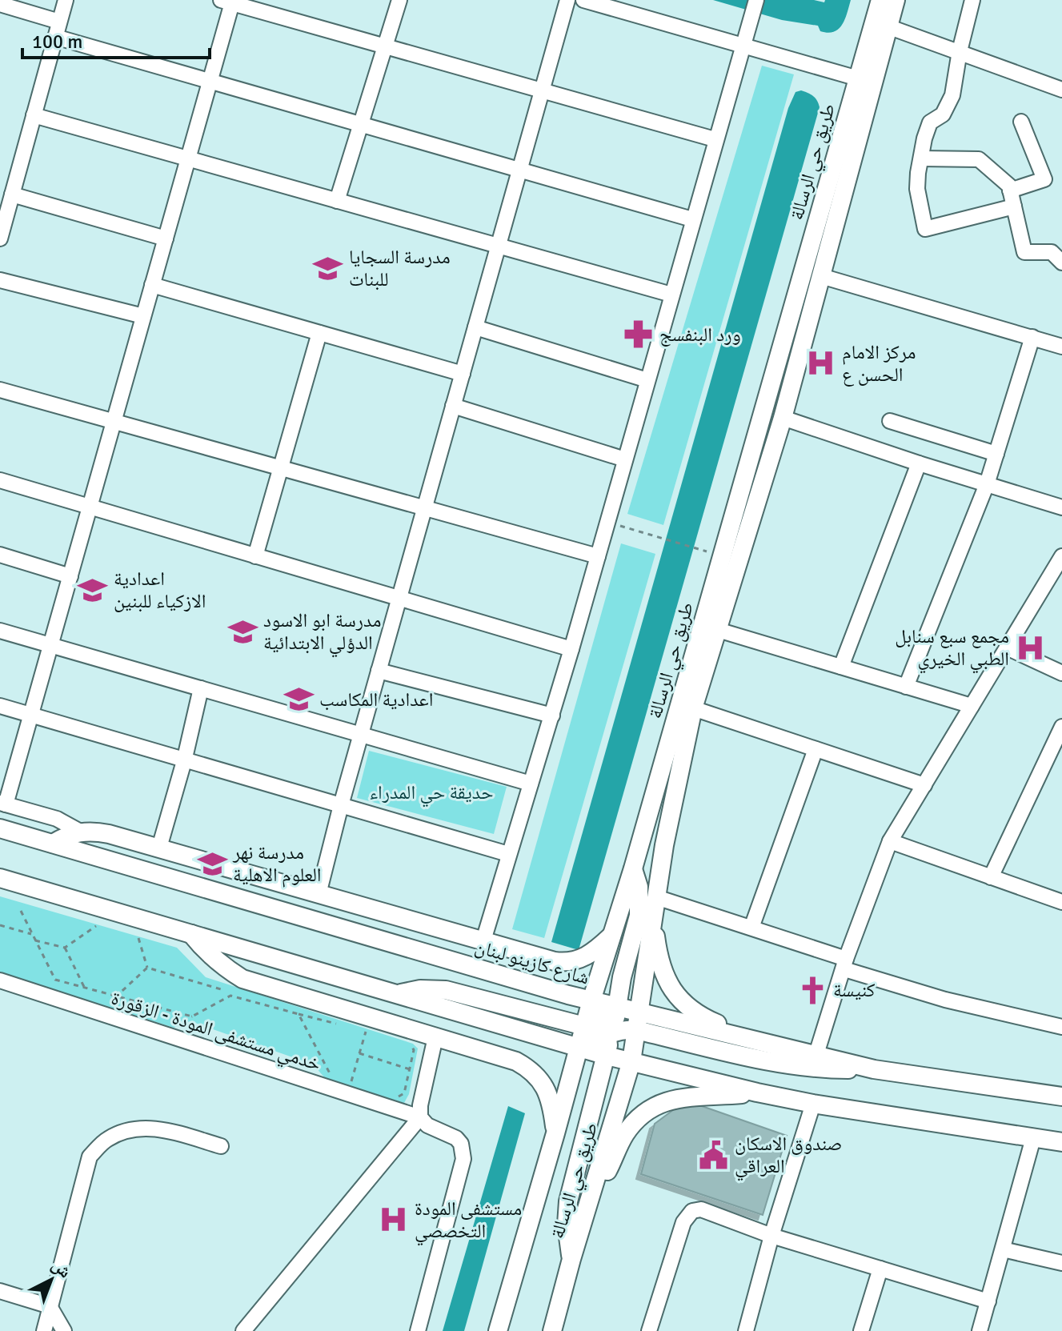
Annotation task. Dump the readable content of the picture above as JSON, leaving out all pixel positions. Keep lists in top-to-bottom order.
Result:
{
  "streets": {
    "main road": ["طريق حي الرسالة", "شارع كازينو لبنان"],
    "street": ["خدمي مستشفى المودة - الزقورة"]
  },
  "crossings": [
    ["طريق حي الرسالة", "شارع كازينو لبنان"]
  ],
  "parks": ["حديقة حي المدراء"],
  "places": {
    "school or university": [
      "مدرسة السجايا للبنات",
      "اعدادية الازكياء للبنين",
      "مدرسة ابو الاسود الدؤلي الابتدائية",
      "اعدادية المكاسب",
      "مدرسة نهر العلوم الاهلية"
    ],
    "pharmacy": ["ورد البنفسج"],
    "hospital": ["مركز الامام الحسن ع", "مجمع سبع سنابل الطبي الخيري", "مستشفى المودة التخصصي"],
    "church": ["كنيسة"],
    "public building": ["صندوق الاسكان العراقي"]
  },
  "scale_bar": "100 m",
  "north": "top right"
}
